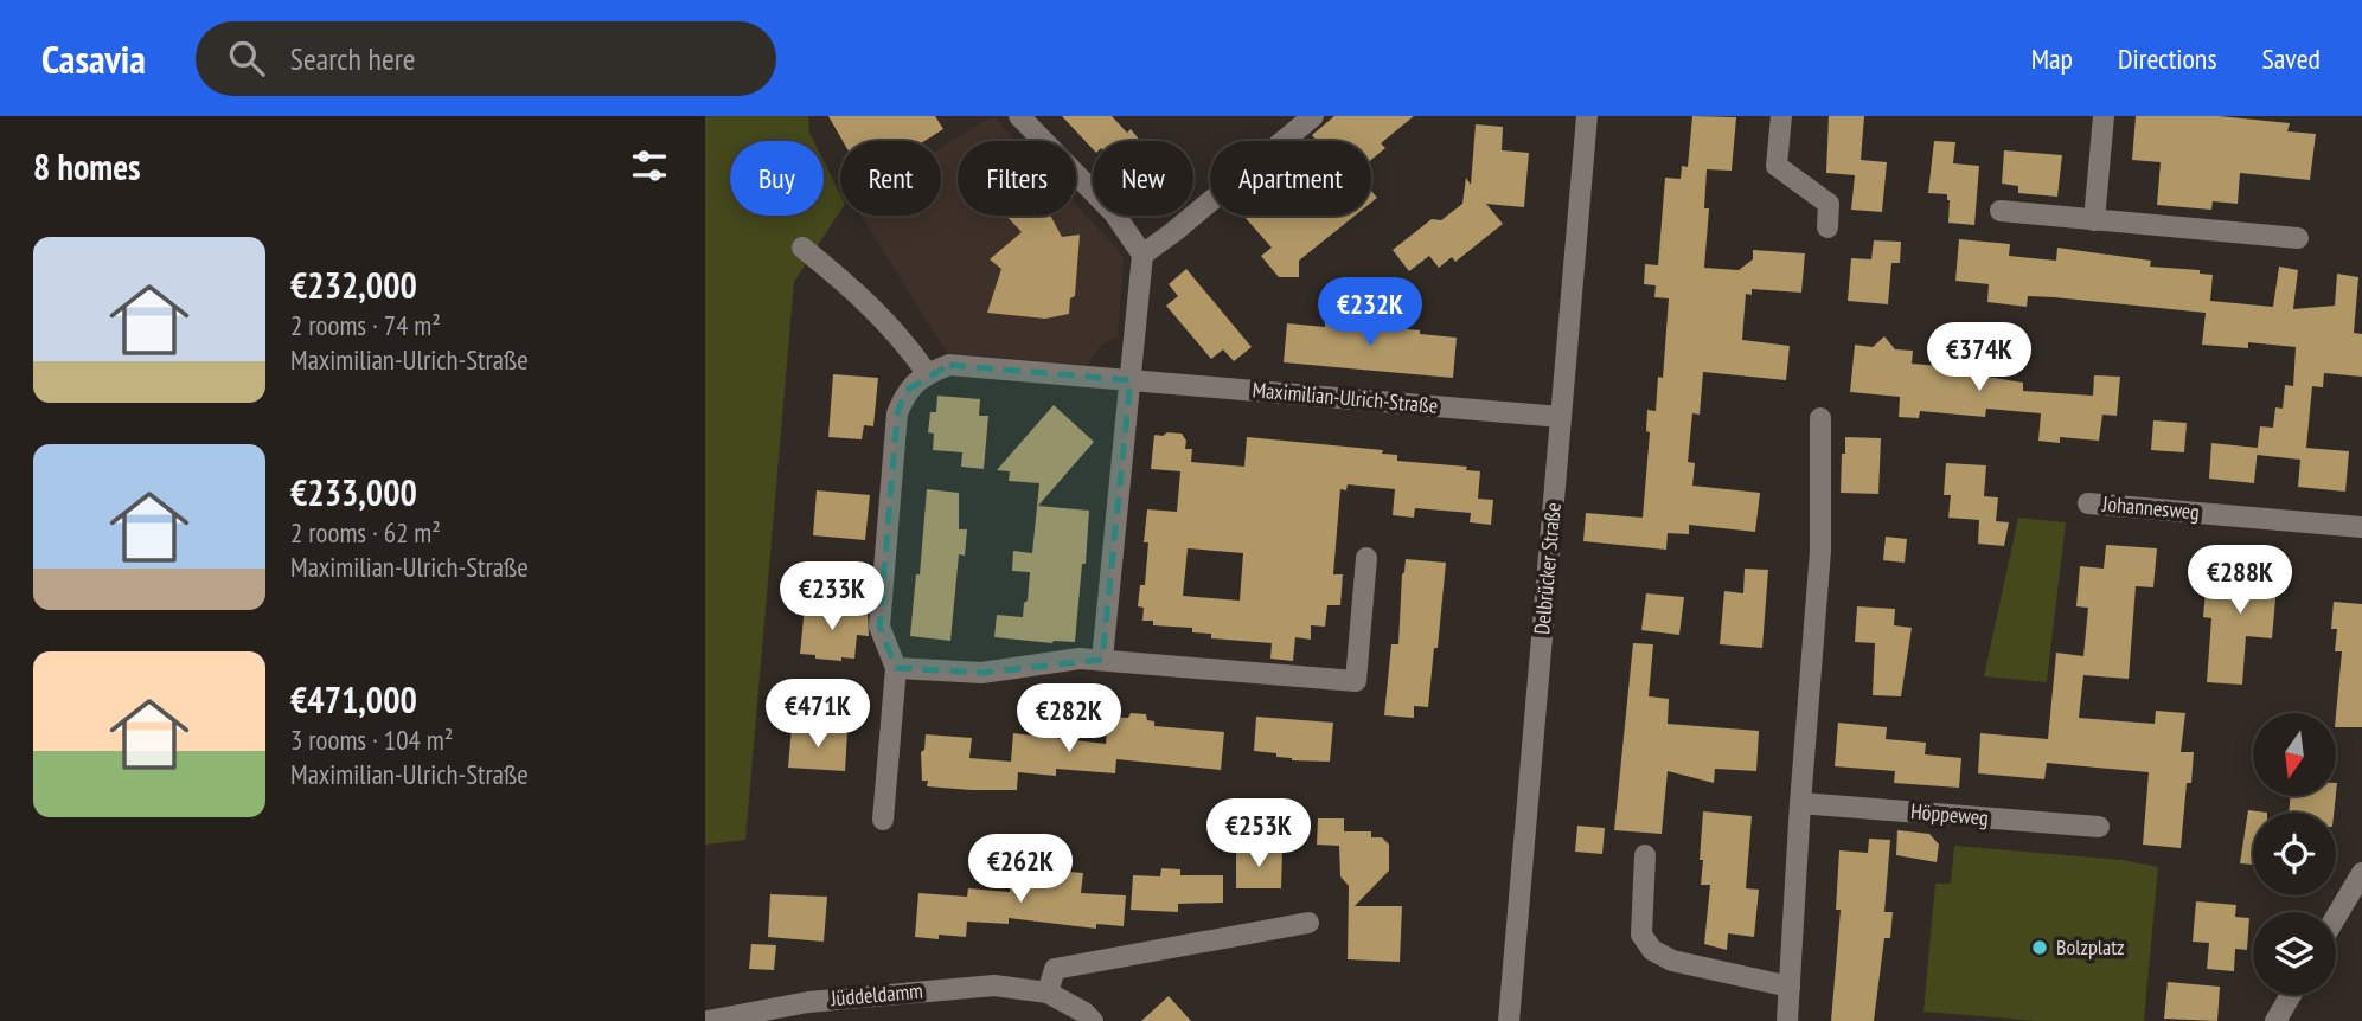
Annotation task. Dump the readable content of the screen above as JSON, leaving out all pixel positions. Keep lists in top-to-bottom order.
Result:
{
  "streets": {
    "street": [
      "Maximilian-Ulrich-Straße",
      "Johannesweg",
      "Delbrücker Straße",
      "Höppeweg",
      "Jüddeldamm"
    ]
  },
  "crossings": [
    ["Maximilian-Ulrich-Straße", "Delbrücker Straße"]
  ],
  "places": ["Bolzplatz"],
  "north": "bottom",
  "page": {
    "header": "Casavia",
    "search": "Search here",
    "nav": ["Map", "Directions", "Saved"],
    "heading": "8 homes",
    "chip": [
      "Buy",
      "Rent",
      "Filters",
      "New",
      "Apartment"
    ],
    "list": [
      {
        "name": "€232,000",
        "note": "2 rooms · 74 m² · Maximilian-Ulrich-Straße"
      },
      {
        "name": "€233,000",
        "note": "2 rooms · 62 m² · Maximilian-Ulrich-Straße"
      },
      {
        "name": "€471,000",
        "note": "3 rooms · 104 m² · Maximilian-Ulrich-Straße"
      }
    ],
    "price": [
      "€232K",
      "€374K",
      "€288K",
      "€233K",
      "€471K",
      "€282K",
      "€253K",
      "€262K"
    ]
  }
}
